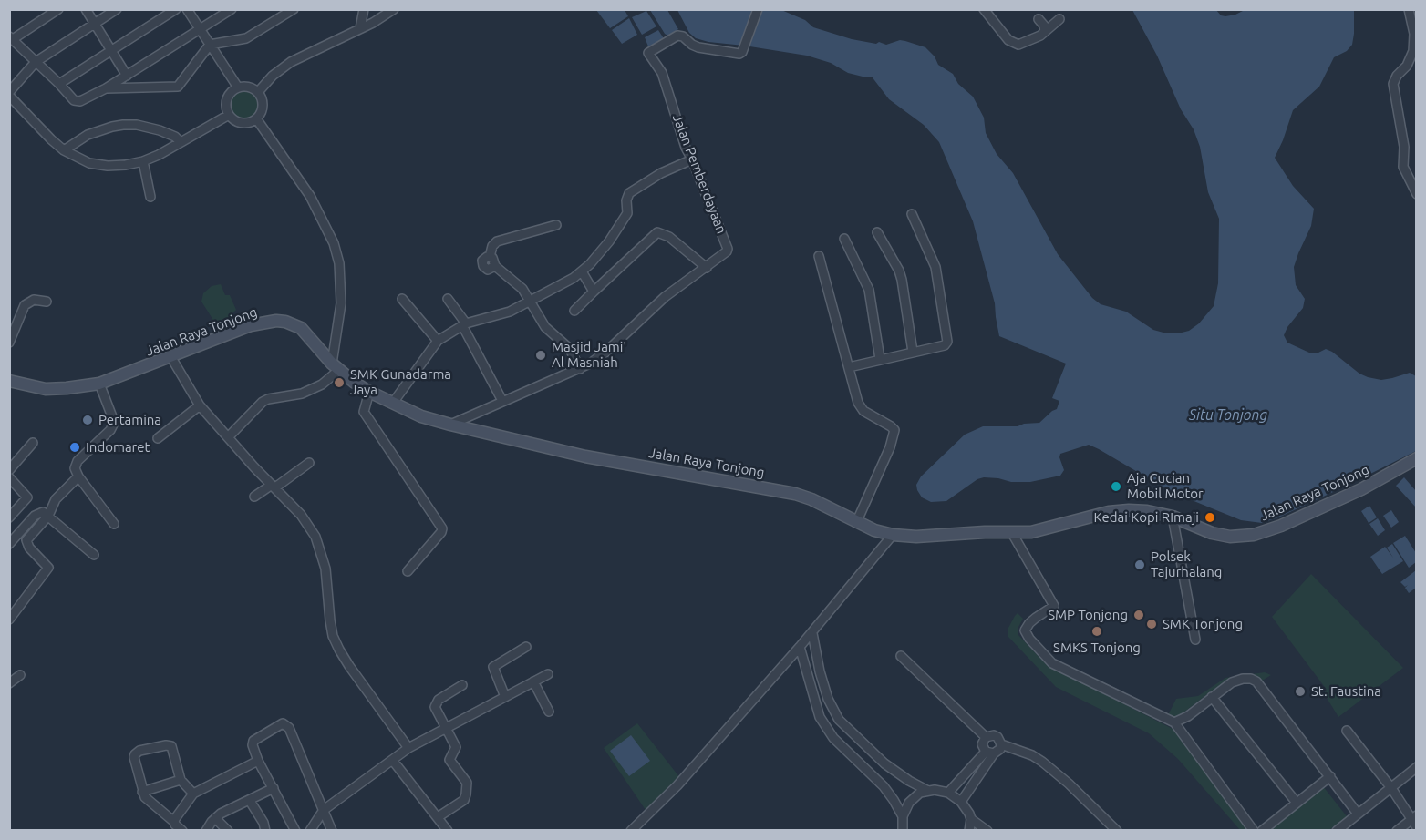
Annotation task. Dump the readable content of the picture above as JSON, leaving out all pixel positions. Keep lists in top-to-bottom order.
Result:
{
  "streets": {
    "main road": ["Jalan Raya Tonjong"],
    "street": ["Jalan Pemberdayaan"]
  },
  "crossings": [
    ["Jalan Pemberdayaan", "Jalan Raya Tonjong"]
  ],
  "water": ["Situ Tonjong"],
  "places": [
    "Masjid Jami' Al Masniah",
    "SMK Gunadarma Jaya",
    "Pertamina",
    "Indomaret",
    "Aja Cucian Mobil Motor",
    "Kedai Kopi RImaji",
    "Polsek Tajurhalang",
    "SMP Tonjong",
    "SMK Tonjong",
    "SMKS Tonjong",
    "St. Faustina"
  ]
}
